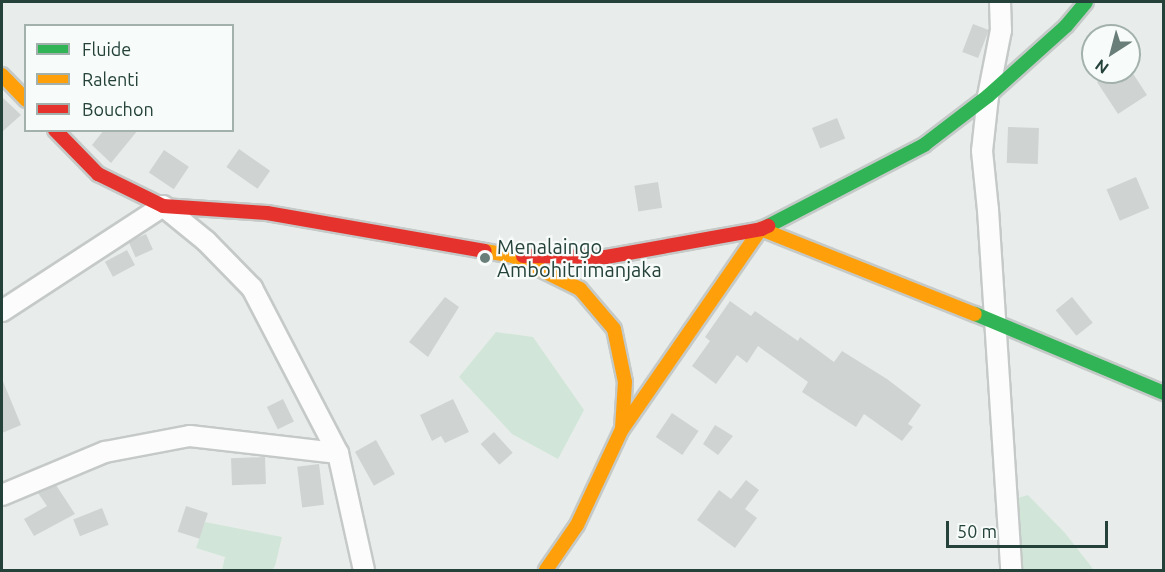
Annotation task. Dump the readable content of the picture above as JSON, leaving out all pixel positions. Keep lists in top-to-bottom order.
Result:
{
  "places": ["Menalaingo Ambohitrimanjaka"],
  "legend": ["Fluide", "Ralenti", "Bouchon"],
  "scale_bar": "50 m",
  "north": "bottom left"
}
